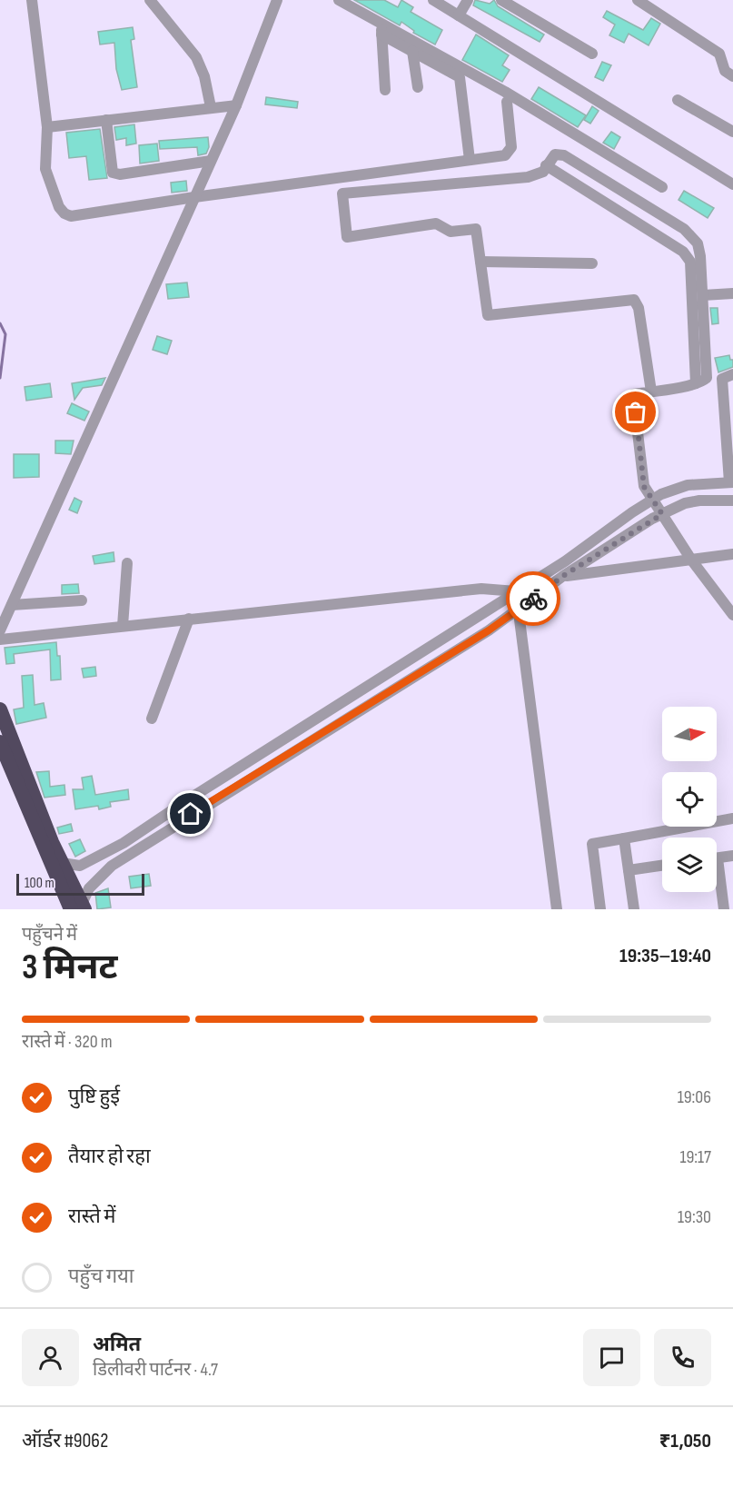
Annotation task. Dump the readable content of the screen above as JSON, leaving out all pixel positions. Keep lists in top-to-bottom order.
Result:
{
  "scale_bar": "100 m",
  "north": "right",
  "page": {
    "scale": "100 m",
    "heading": ["3 मिनट", "पहुँचने में", "19:35–19:40"],
    "panel": [
      "अमित",
      "डिलीवरी पार्टनर · 4.7",
      "ऑर्डर #9062",
      "₹1,050"
    ],
    "bar": "रास्ते में · 320 m",
    "list": [
      ["पुष्टि हुई", "19:06"],
      ["तैयार हो रहा", "19:17"],
      ["रास्ते में", "19:30"],
      "पहुँच गया"
    ]
  }
}
